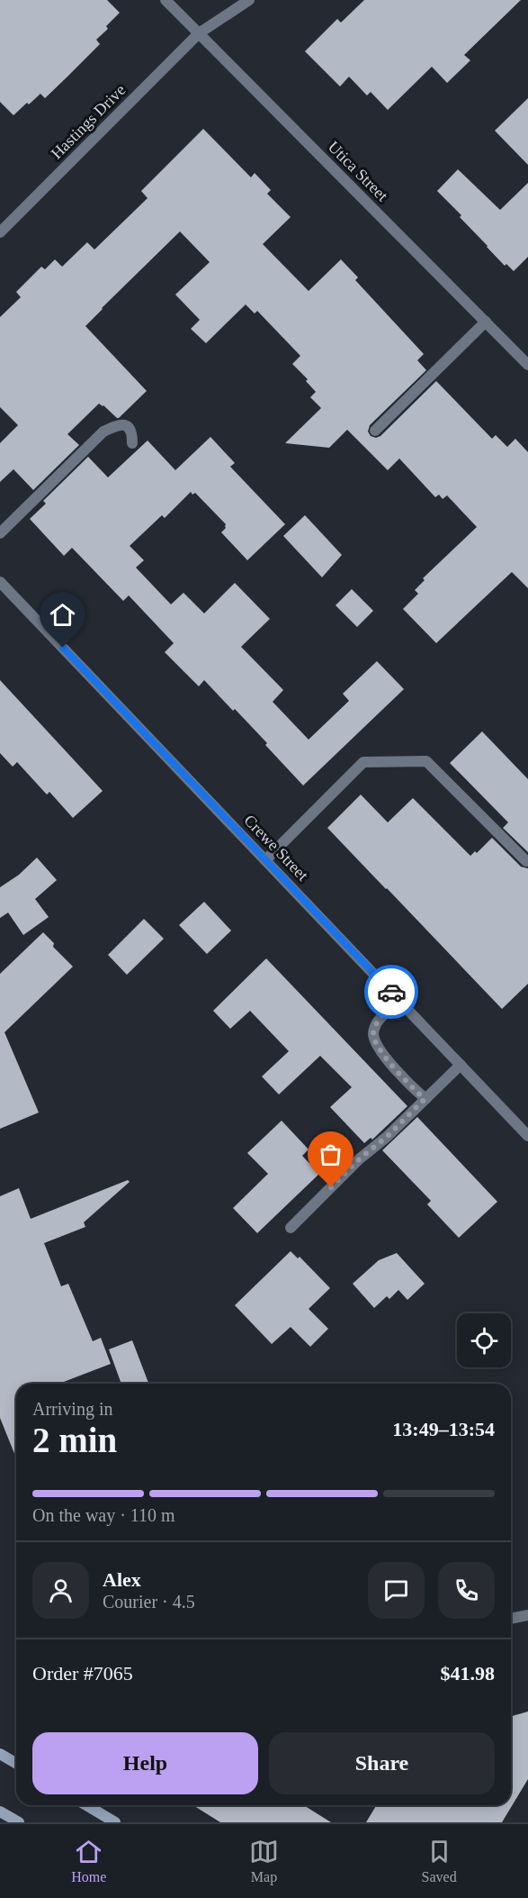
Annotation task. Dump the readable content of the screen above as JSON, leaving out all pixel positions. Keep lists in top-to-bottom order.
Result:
{
  "streets": {
    "street": ["Hastings Drive", "Utica Street", "Crewe Street"]
  },
  "crossings": [
    ["Hastings Drive", "Utica Street"]
  ],
  "page": {
    "heading": ["2 min", "Arriving in", "13:49–13:54"],
    "panel": [
      "Alex",
      "Courier · 4.5",
      "Order #7065",
      "$41.98"
    ],
    "bar": "On the way · 110 m",
    "buttons": ["Help", "Share"],
    "tabs": ["Home", "Map", "Saved"]
  }
}
